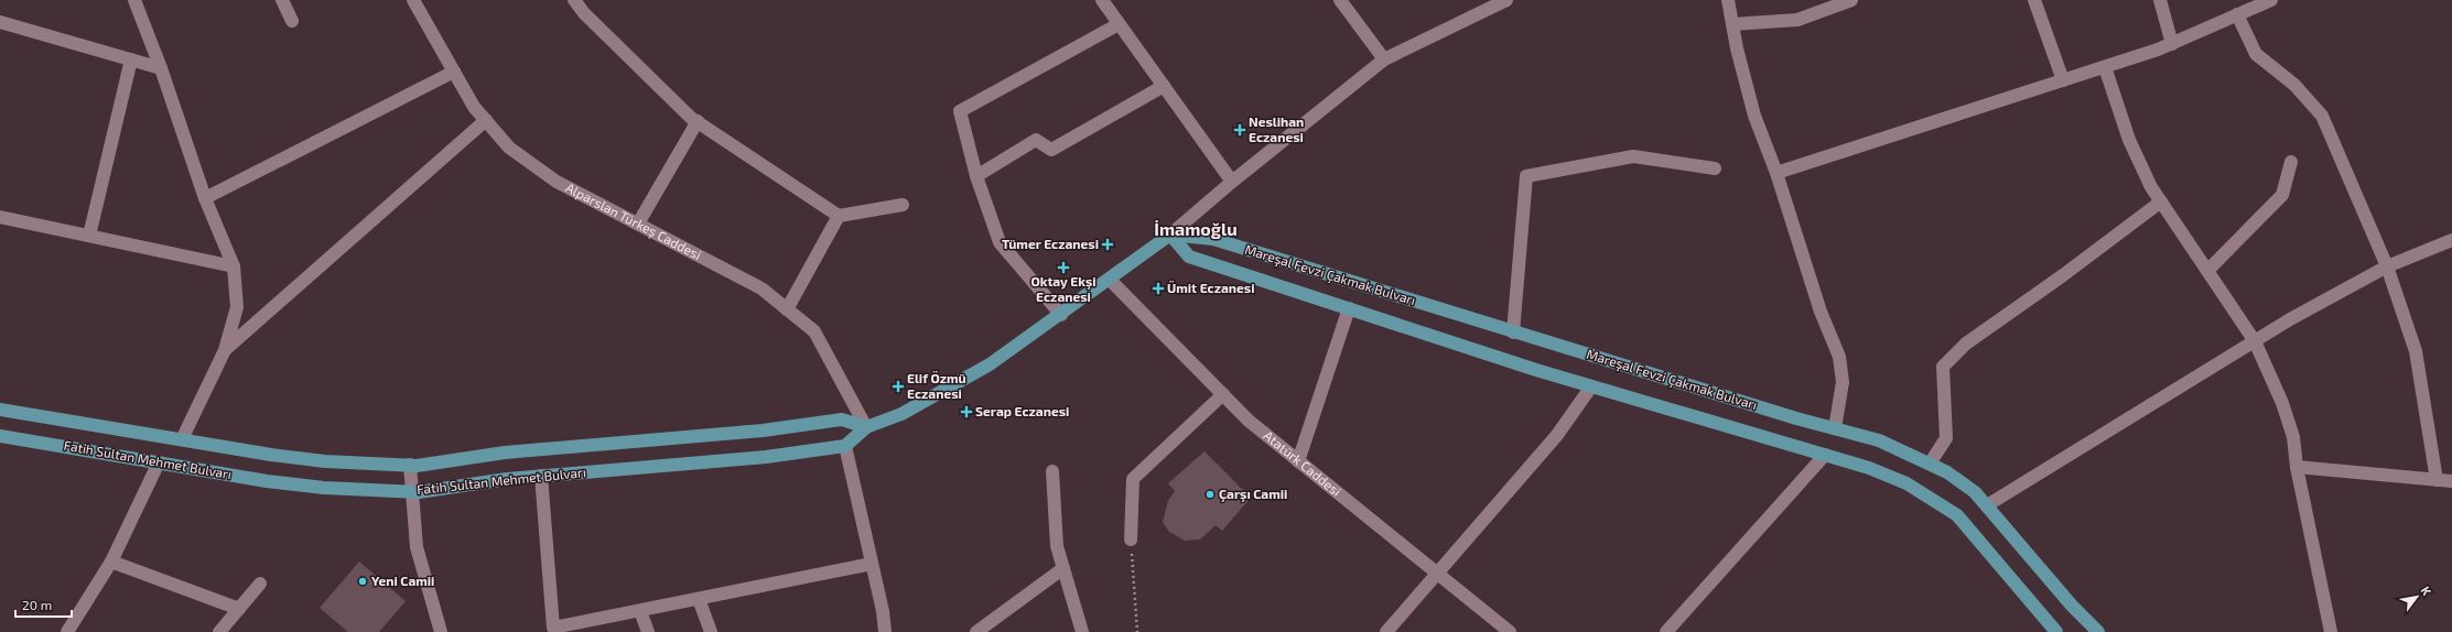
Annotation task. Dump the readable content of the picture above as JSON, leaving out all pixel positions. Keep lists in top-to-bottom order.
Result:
{
  "streets": {
    "main road": ["Mareşal Fevzi Çakmak Bulvarı", "Fatih Sultan Mehmet Bulvarı"],
    "street": ["Alparslan Türkeş Caddesi", "Atatürk Caddesi"]
  },
  "crossings": [
    ["Alparslan Türkeş Caddesi", "Fatih Sultan Mehmet Bulvarı"]
  ],
  "districts": ["İmamoğlu"],
  "places": {
    "health": [
      "Neslihan Eczanesi",
      "Tümer Eczanesi",
      "Oktay Ekşi Eczanesi",
      "Ümit Eczanesi",
      "Elif Özmü Eczanesi",
      "Serap Eczanesi"
    ],
    "other": ["Çarşı Camii", "Yeni Camii"]
  },
  "scale_bar": "20 m",
  "north": "top right"
}
